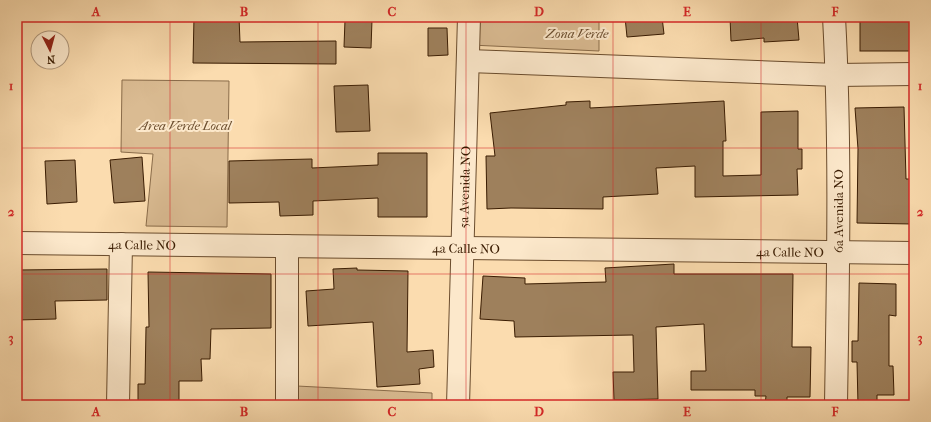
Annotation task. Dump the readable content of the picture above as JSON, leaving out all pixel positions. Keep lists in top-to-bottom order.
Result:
{
  "streets": {
    "street": ["5a Avenida NO", "6a Avenida NO", "4a Calle NO"]
  },
  "crossings": [
    ["5a Avenida NO", "4a Calle NO"],
    ["6a Avenida NO", "4a Calle NO"]
  ],
  "parks": ["Zona Verde", "Area Verde Local"],
  "north": "bottom",
  "grid": {
    "columns": [
      "A",
      "B",
      "C",
      "D",
      "E",
      "F"
    ],
    "rows": ["1", "2", "3"]
  }
}
